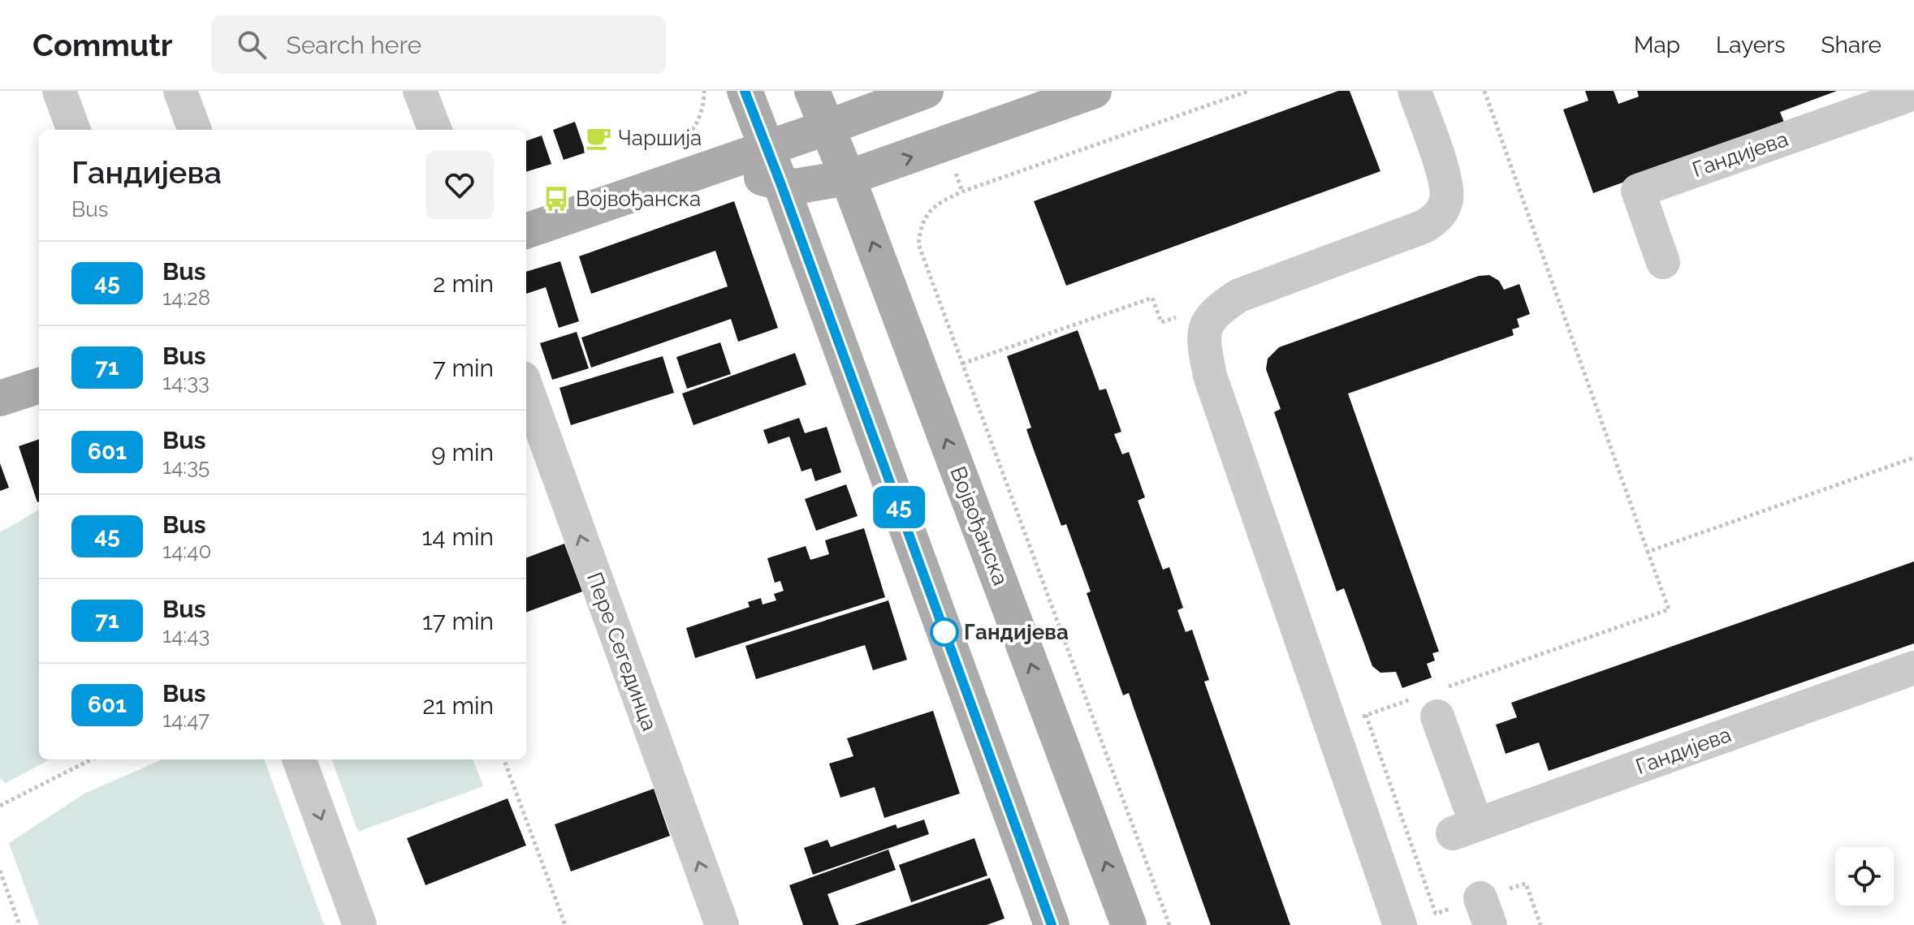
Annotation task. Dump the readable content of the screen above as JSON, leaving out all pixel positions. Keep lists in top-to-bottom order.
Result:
{
  "streets": {
    "main road": ["Војвођанска"],
    "street": ["Гандијева", "Пере Сегединца"]
  },
  "one_way": ["Пере Сегединца"],
  "places": {
    "cafe": ["Чаршија"],
    "bus stop": ["Војвођанска"],
    "other": ["Гандијева"]
  },
  "lines": ["bus line 45"],
  "page": {
    "header": "Commutr",
    "search": "Search here",
    "nav": ["Map", "Layers", "Share"],
    "on_map": "45",
    "heading": ["Гандијева", "Bus"],
    "list": [
      {
        "mark": "45",
        "name": "Bus",
        "note": "14:28",
        "value": "2 min"
      },
      {
        "mark": "71",
        "name": "Bus",
        "note": "14:33",
        "value": "7 min"
      },
      {
        "mark": "601",
        "name": "Bus",
        "note": "14:35",
        "value": "9 min"
      },
      {
        "mark": "45",
        "name": "Bus",
        "note": "14:40",
        "value": "14 min"
      },
      {
        "mark": "71",
        "name": "Bus",
        "note": "14:43",
        "value": "17 min"
      },
      {
        "mark": "601",
        "name": "Bus",
        "note": "14:47",
        "value": "21 min"
      }
    ]
  }
}
